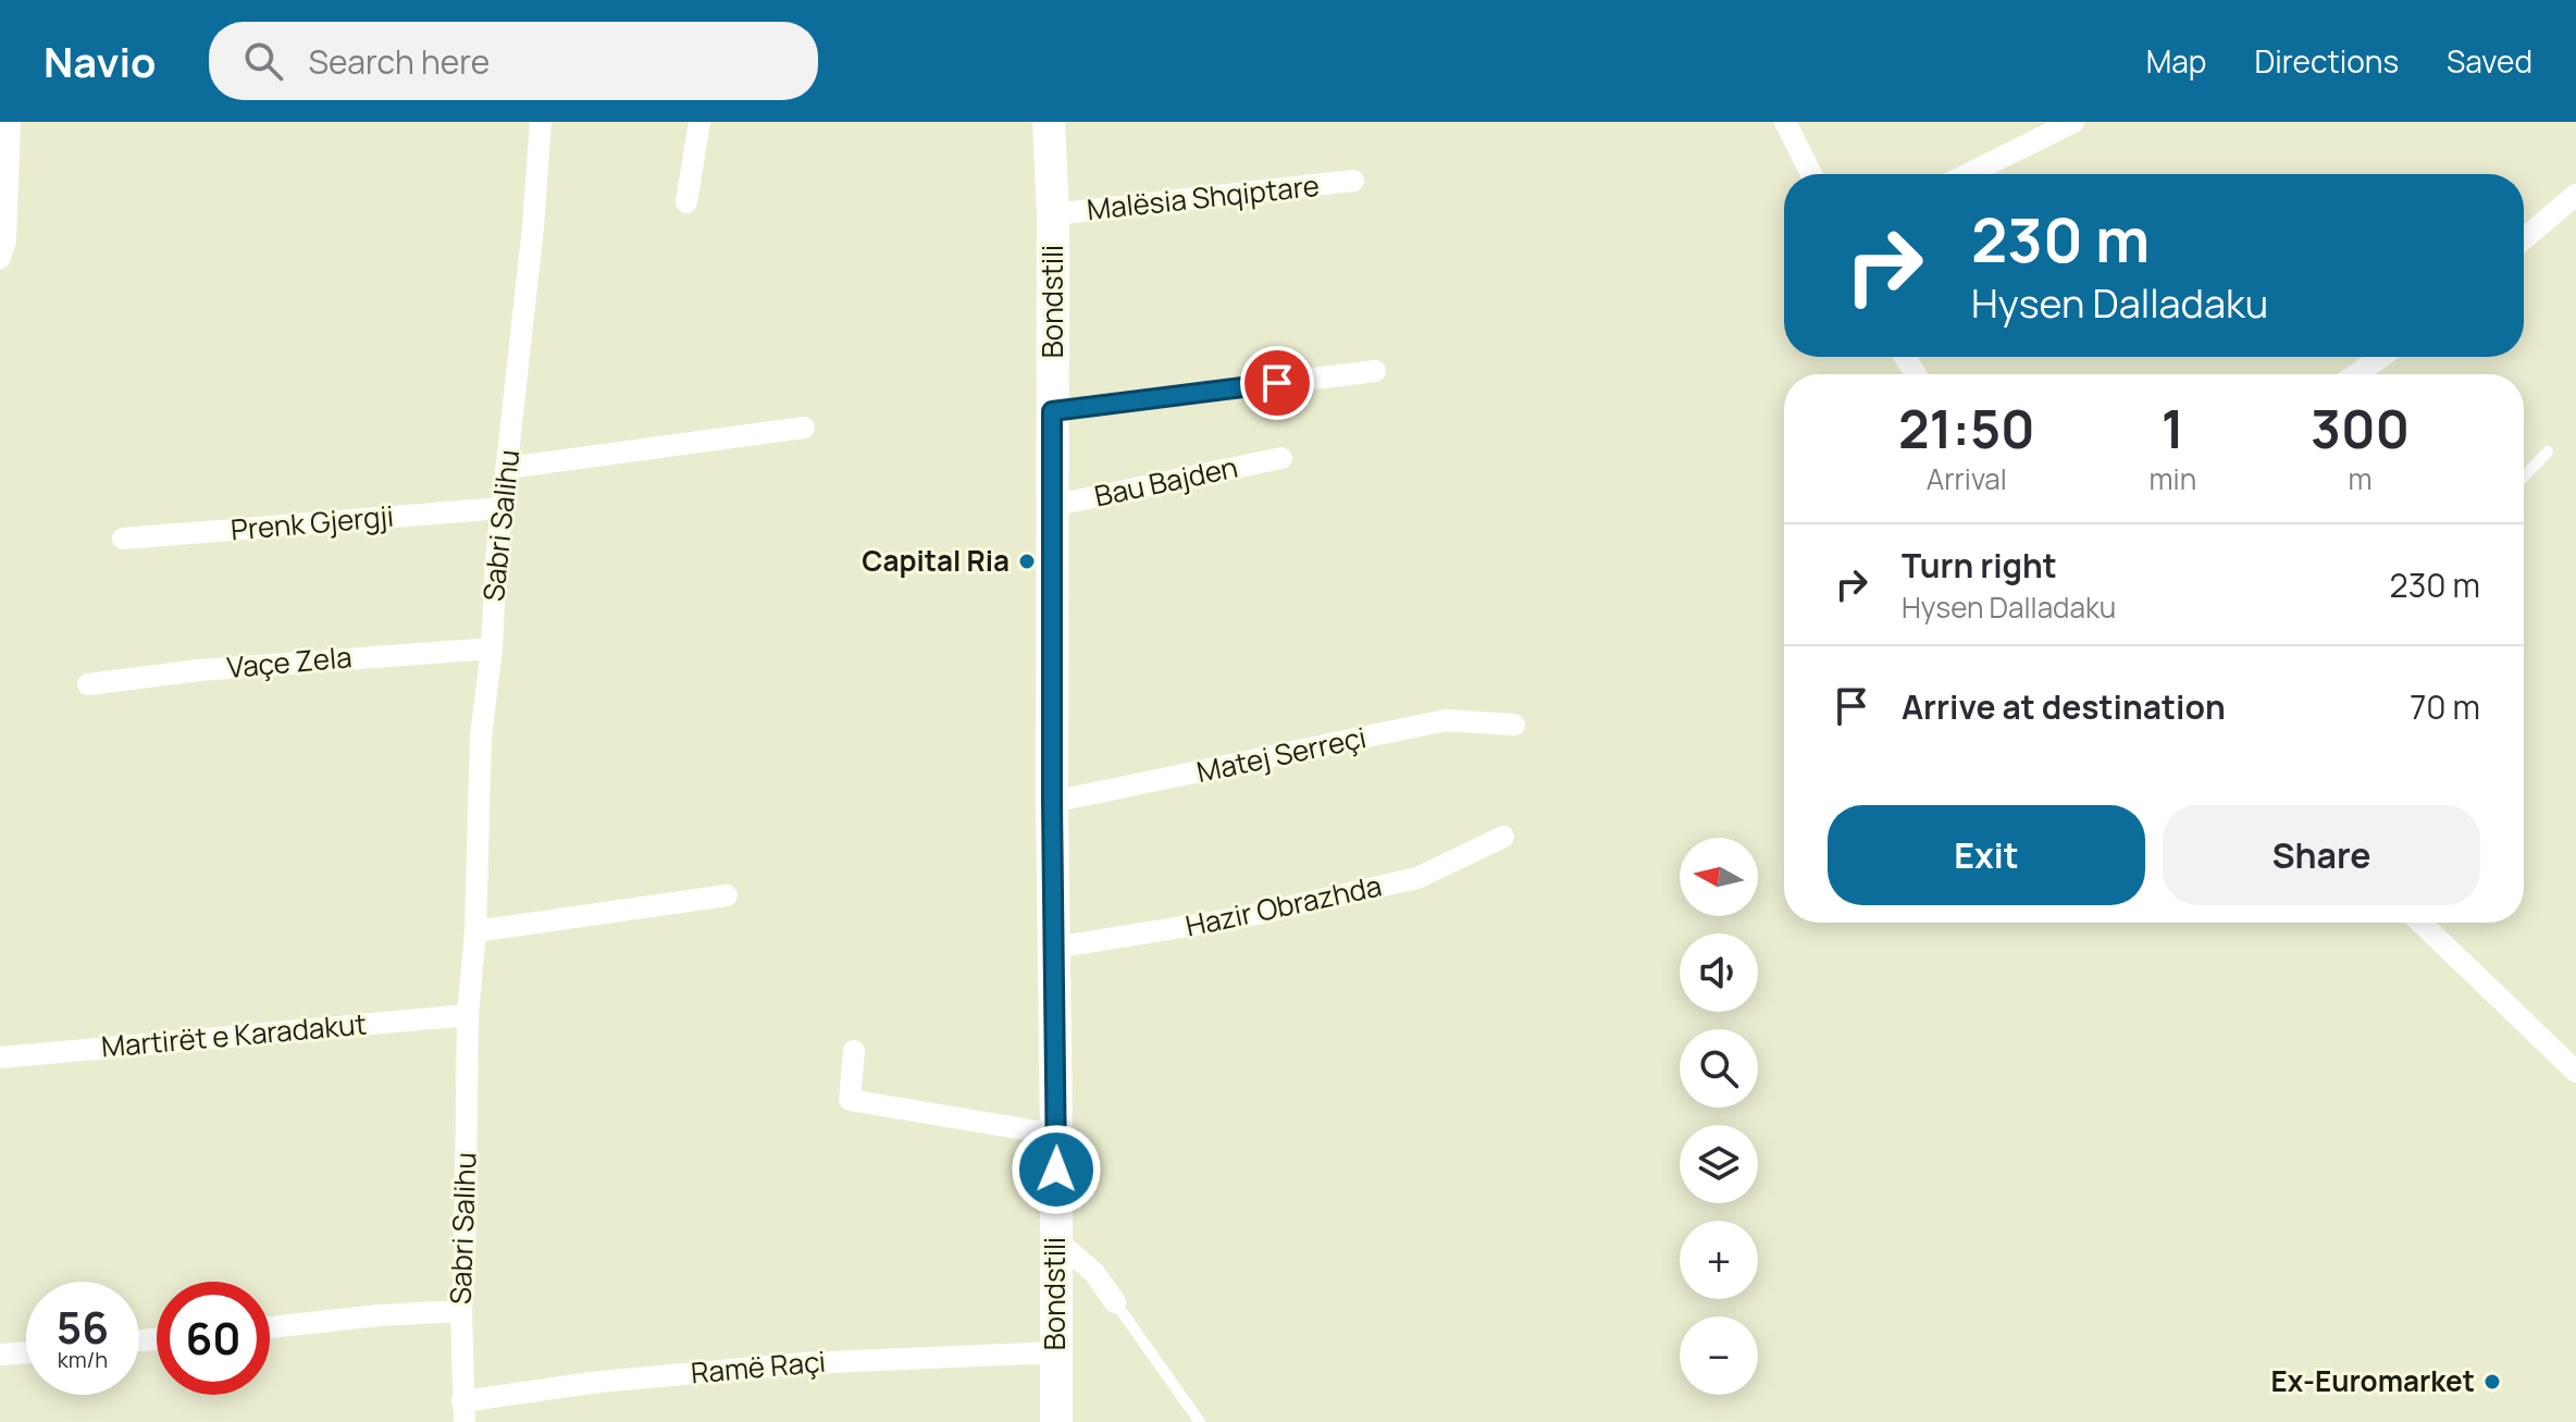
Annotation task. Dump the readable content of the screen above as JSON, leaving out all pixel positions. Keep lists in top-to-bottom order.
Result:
{
  "streets": {
    "main road": ["Bondstili"],
    "street": [
      "Malësia Shqiptare",
      "Bau Bajden",
      "Prenk Gjergji",
      "Sabri Salihu",
      "Vaçe Zela",
      "Matej Serreçi",
      "Hazir Obrazhda",
      "Martirët e Karadakut",
      "Ramë Raçi"
    ]
  },
  "crossings": [
    ["Malësia Shqiptare", "Bondstili"],
    ["Bondstili", "Bau Bajden"],
    ["Bondstili", "Matej Serreçi"],
    ["Bondstili", "Hazir Obrazhda"],
    ["Bondstili", "Ramë Raçi"],
    ["Prenk Gjergji", "Sabri Salihu"],
    ["Sabri Salihu", "Vaçe Zela"],
    ["Sabri Salihu", "Martirët e Karadakut"],
    ["Sabri Salihu", "Ramë Raçi"]
  ],
  "places": ["Capital Ria", "Ex-Euromarket"],
  "north": "left",
  "page": {
    "header": "Navio",
    "search": "Search here",
    "nav": ["Map", "Directions", "Saved"],
    "turn": ["230 m", "Hysen Dalladaku"],
    "eta": [
      "21:50",
      "Arrival",
      "1",
      "min",
      "300",
      "m"
    ],
    "list": [
      {
        "name": "Turn right",
        "note": "Hysen Dalladaku",
        "value": "230 m"
      },
      {
        "name": "Arrive at destination",
        "value": "70 m"
      }
    ],
    "buttons": ["Exit", "Share"],
    "map_buttons": ["+", "−"],
    "speed": "56 km/h",
    "limit": "60"
  }
}
